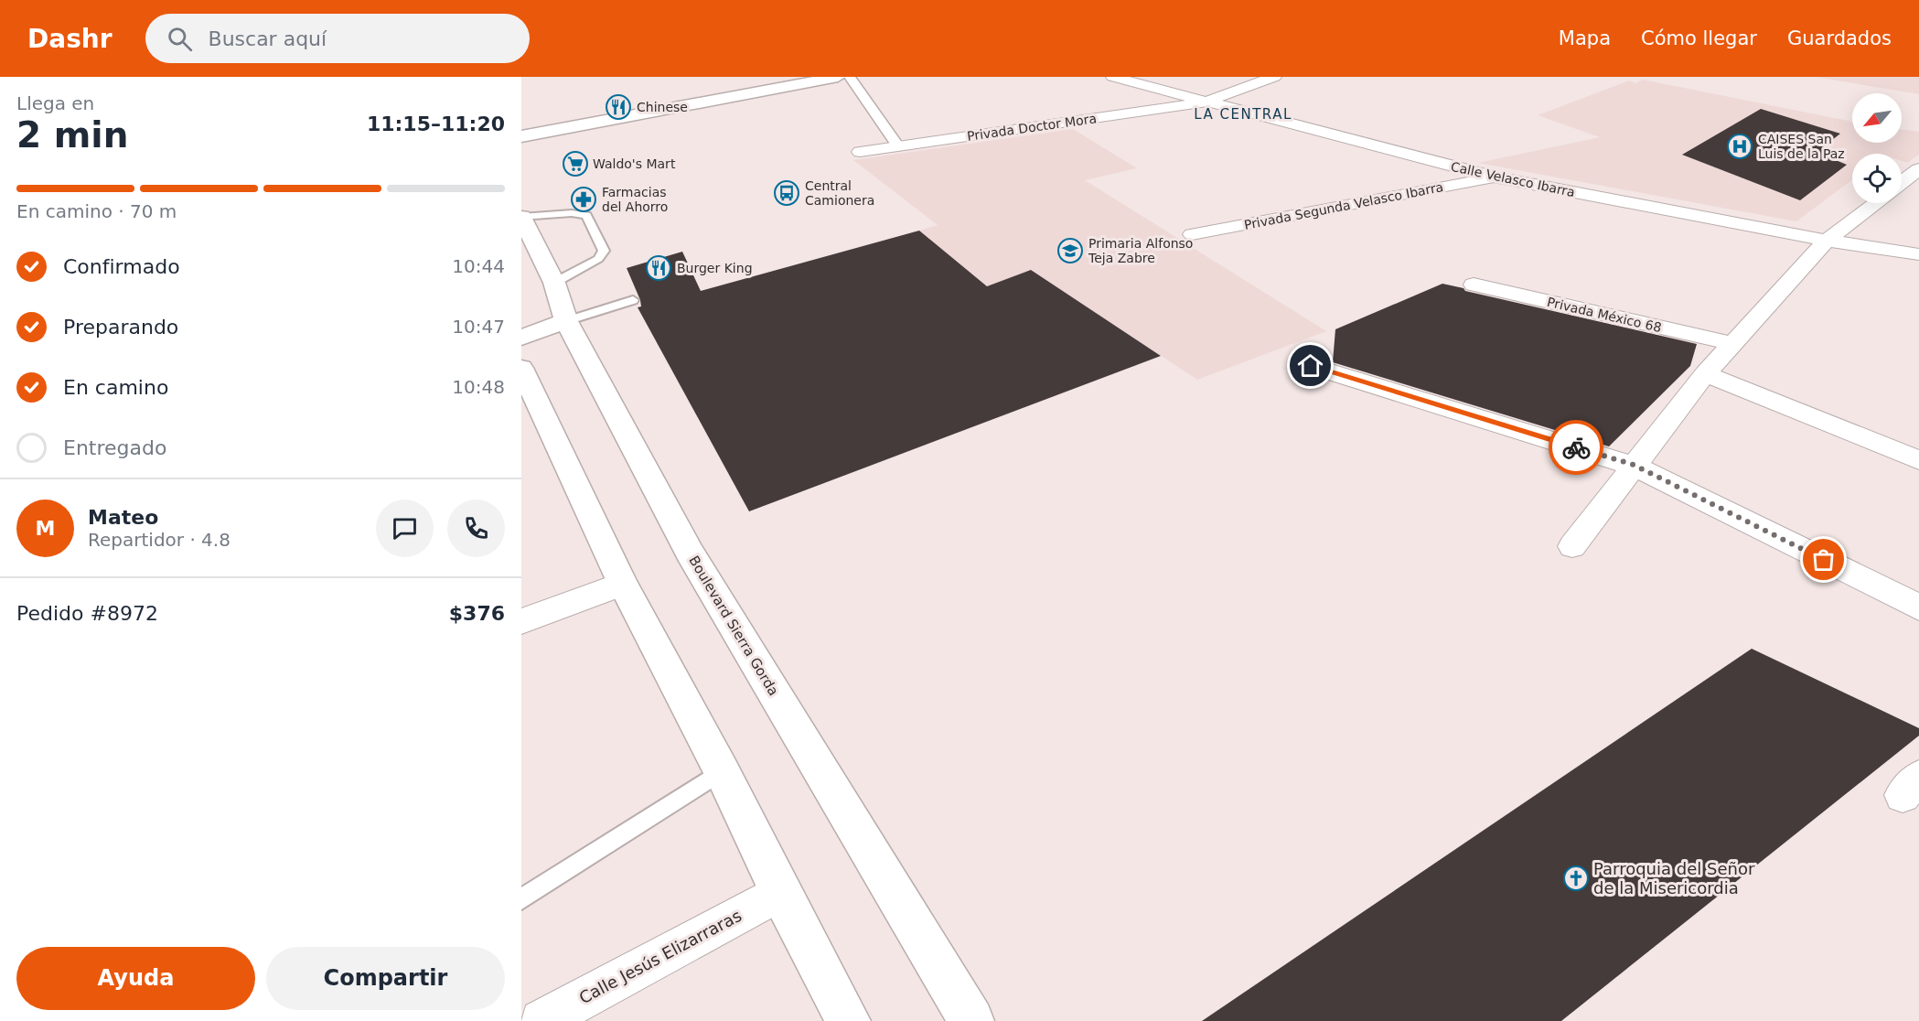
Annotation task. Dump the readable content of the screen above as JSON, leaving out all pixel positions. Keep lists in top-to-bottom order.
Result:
{
  "streets": {
    "main road": ["Boulevard Sierra Gorda"],
    "street": [
      "Privada Doctor Mora",
      "Calle Velasco Ibarra",
      "Privada Segunda Velasco Ibarra",
      "Privada México 68",
      "Calle Jesús Elizarraras"
    ]
  },
  "crossings": [
    ["Privada Doctor Mora", "Calle Velasco Ibarra"],
    ["Calle Velasco Ibarra", "Privada Segunda Velasco Ibarra"]
  ],
  "districts": ["LA CENTRAL"],
  "places": {
    "restaurant": ["Chinese", "Burger King"],
    "hospital": ["CAISES San Luis de la Paz"],
    "supermarket": ["Waldo's Mart"],
    "bus stop": ["Central Camionera"],
    "pharmacy": ["Farmacias del Ahorro"],
    "school or university": ["Primaria Alfonso Teja Zabre"],
    "church": ["Parroquia del Señor de la Misericordia"]
  },
  "north": "bottom left",
  "page": {
    "header": "Dashr",
    "search": "Buscar aquí",
    "nav": ["Mapa", "Cómo llegar", "Guardados"],
    "heading": ["2 min", "Llega en", "11:15–11:20"],
    "panel": [
      "Mateo",
      "Repartidor · 4.8",
      "Pedido #8972",
      "$376"
    ],
    "bar": "En camino · 70 m",
    "list": [
      ["Confirmado", "10:44"],
      ["Preparando", "10:47"],
      ["En camino", "10:48"],
      "Entregado"
    ],
    "round": "M",
    "buttons": ["Ayuda", "Compartir"]
  }
}
